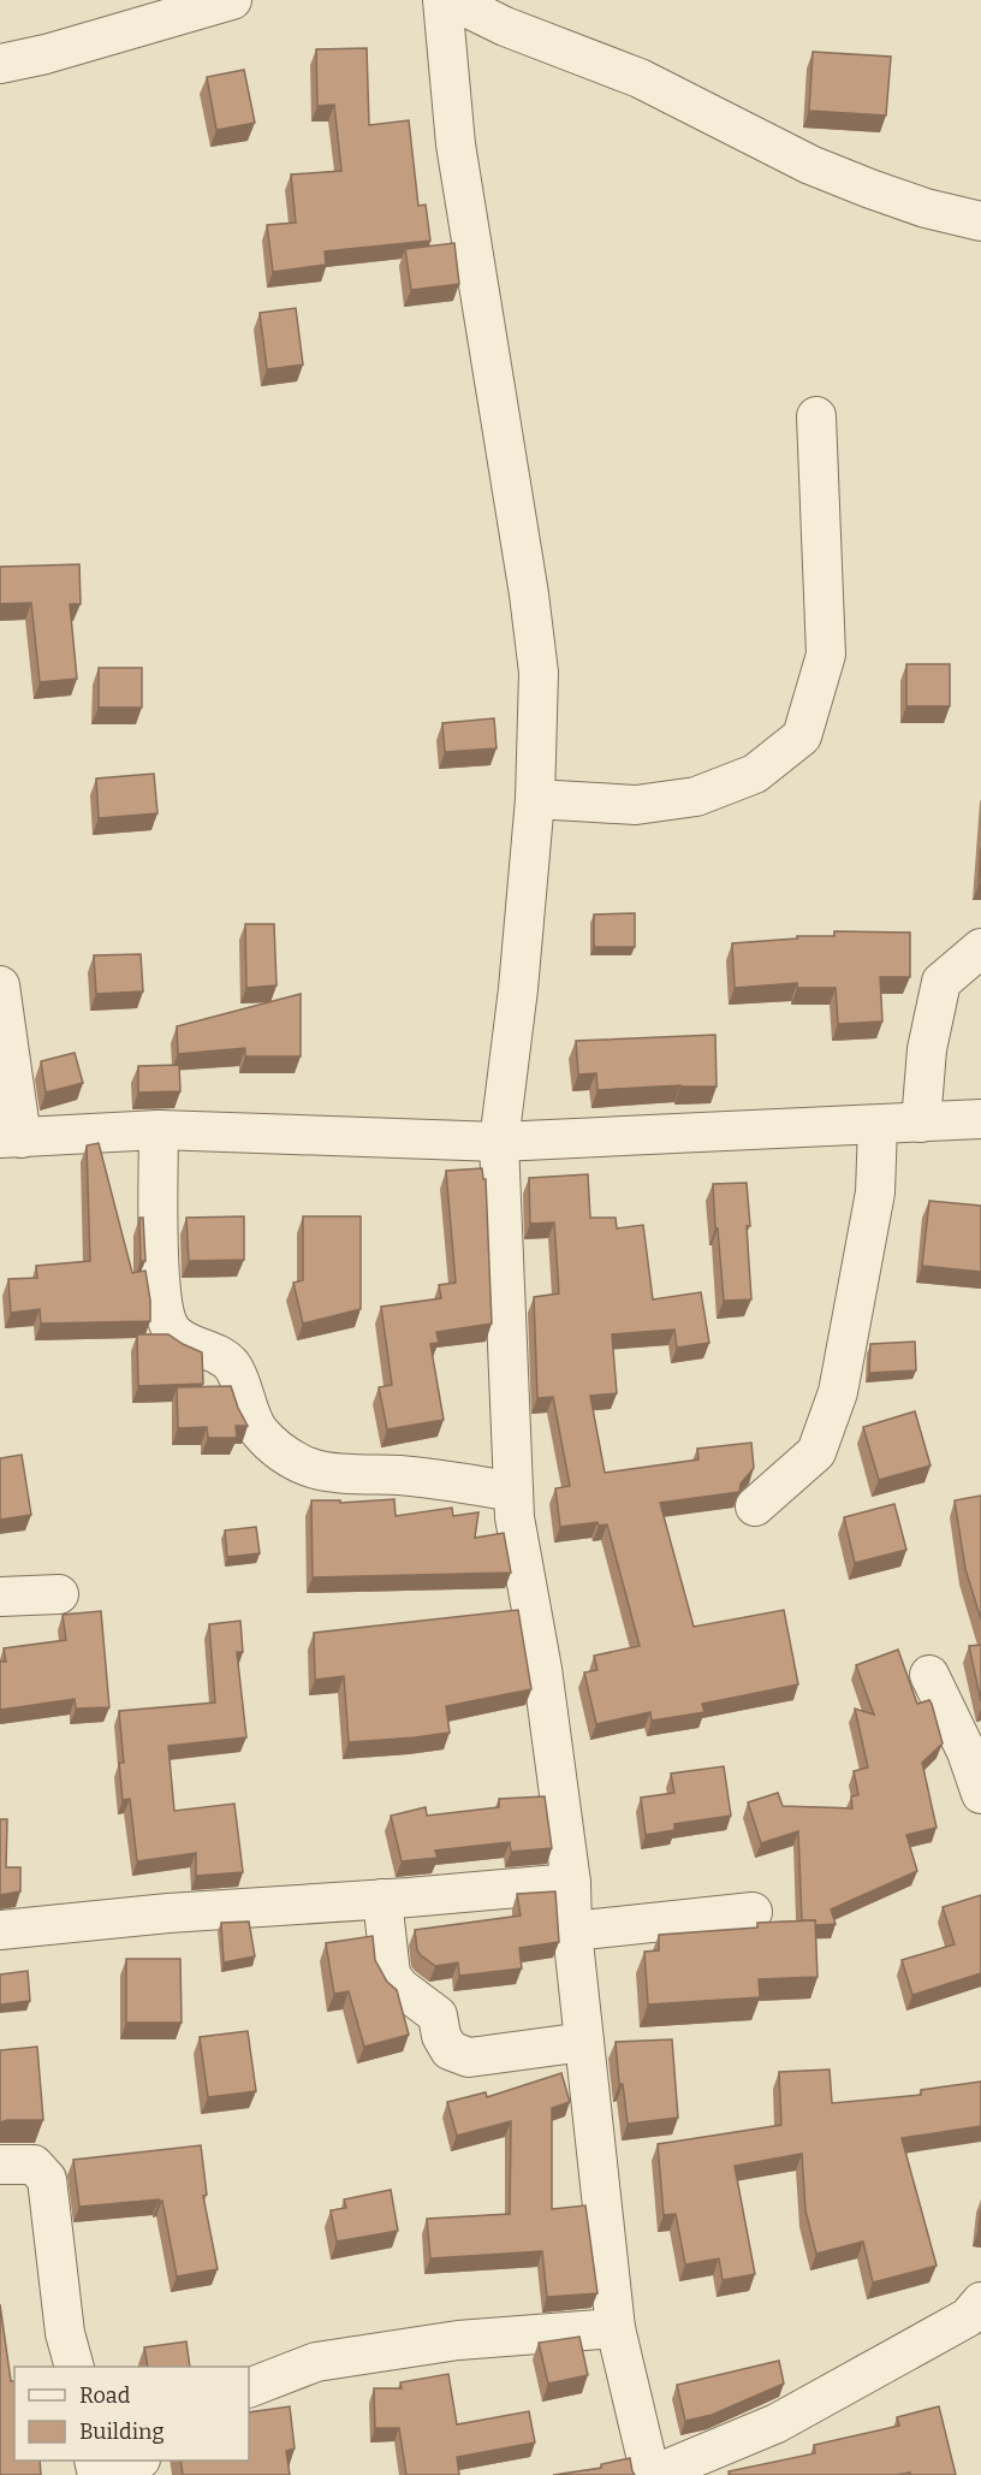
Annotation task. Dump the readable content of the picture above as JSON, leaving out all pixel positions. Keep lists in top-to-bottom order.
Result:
{
  "legend": ["Road", "Building"]
}
